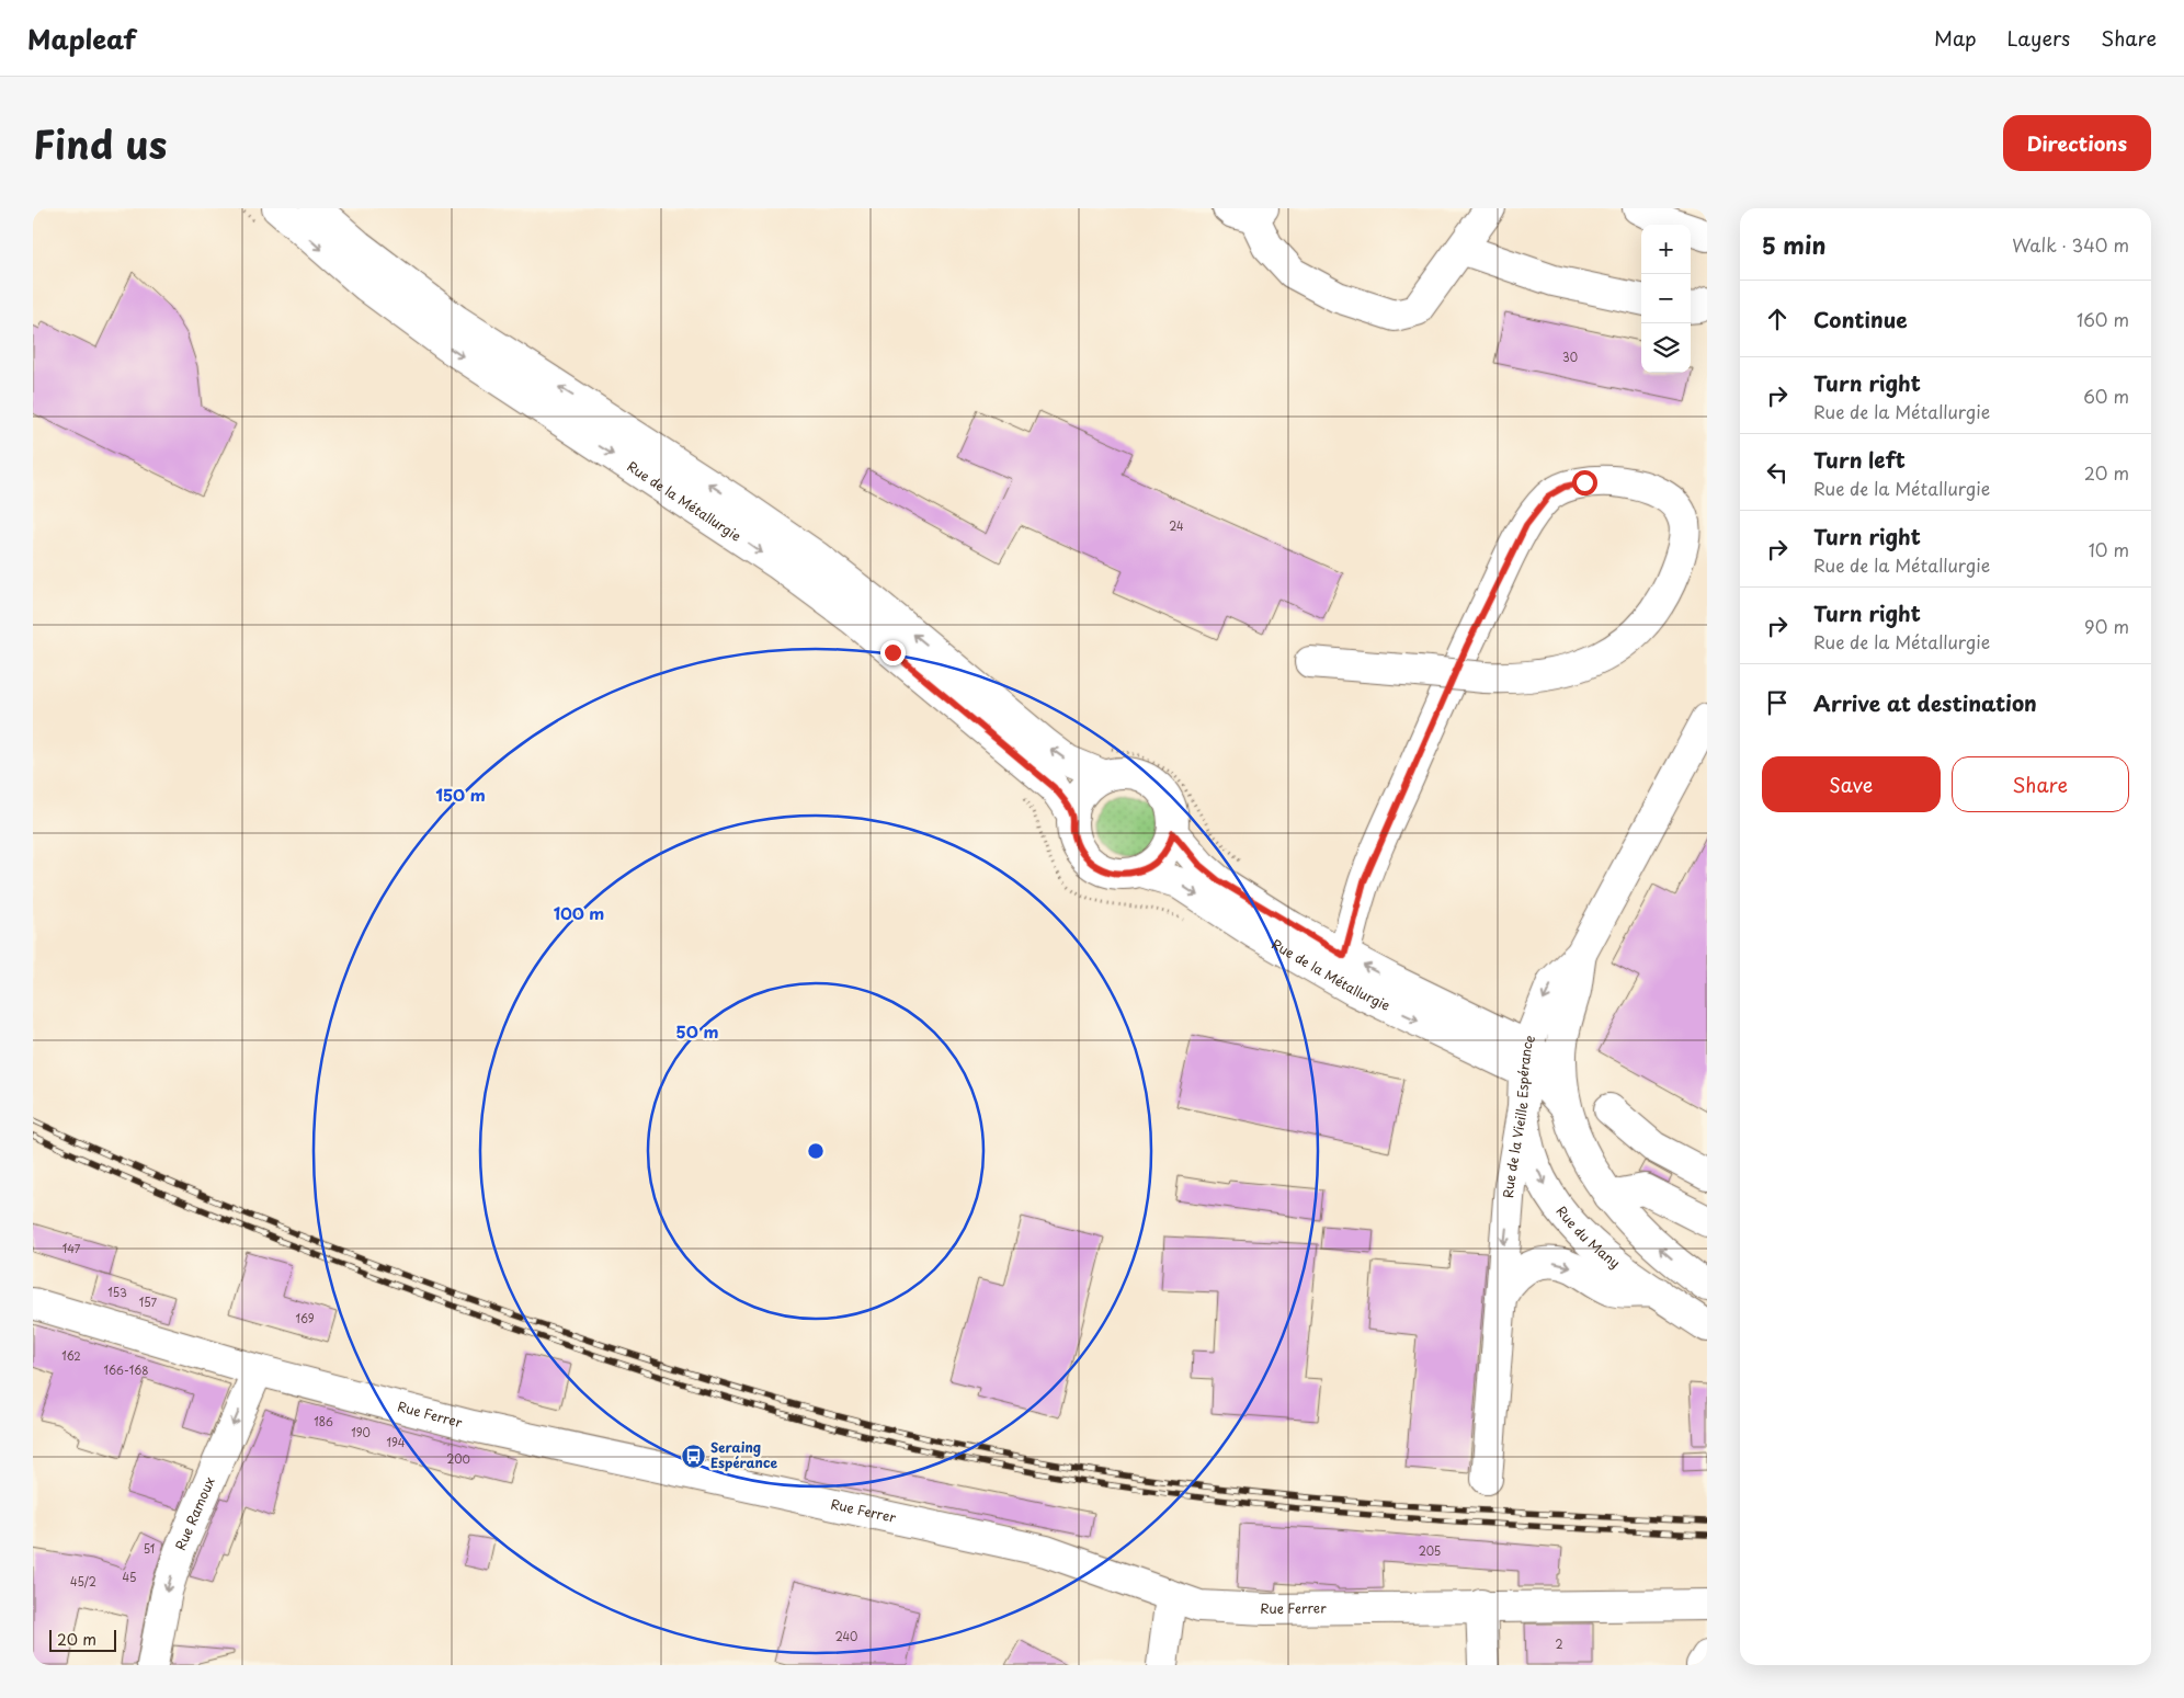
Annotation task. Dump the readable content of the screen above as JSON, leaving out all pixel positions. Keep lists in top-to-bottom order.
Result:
{
  "streets": {
    "street": [
      "Rue de la Métallurgie",
      "Rue de la Vieille Espérance",
      "Rue du Many",
      "Rue Ferrer",
      "Rue Ramoux"
    ]
  },
  "crossings": [
    ["Rue de la Métallurgie", "Rue de la Vieille Espérance"],
    ["Rue de la Vieille Espérance", "Rue du Many"],
    ["Rue Ferrer", "Rue Ramoux"]
  ],
  "one_way": ["Rue Ramoux"],
  "places": {
    "bus stop": ["Seraing Espérance"]
  },
  "house_numbers": [
    "30",
    "24",
    "147",
    "153",
    "157",
    "169",
    "162",
    "166-168",
    "186",
    "190",
    "194",
    "200",
    "51",
    "205",
    "45",
    "45/2",
    "240",
    "2"
  ],
  "scale_bar": "20 m",
  "page": {
    "header": "Mapleaf",
    "nav": ["Map", "Layers", "Share"],
    "title": "Find us",
    "buttons": [
      "Directions",
      ["Save", "Share"]
    ],
    "heading": ["5 min", "Walk · 340 m"],
    "map_buttons": ["+", "−"],
    "list": [
      ["Continue", "160 m"],
      ["Turn right", "Rue de la Métallurgie", "60 m"],
      ["Turn left", "Rue de la Métallurgie", "20 m"],
      ["Turn right", "Rue de la Métallurgie", "10 m"],
      ["Turn right", "Rue de la Métallurgie", "90 m"],
      "Arrive at destination"
    ],
    "scale": "20 m"
  },
  "rings": ["150 m", "100 m", "50 m"]
}
